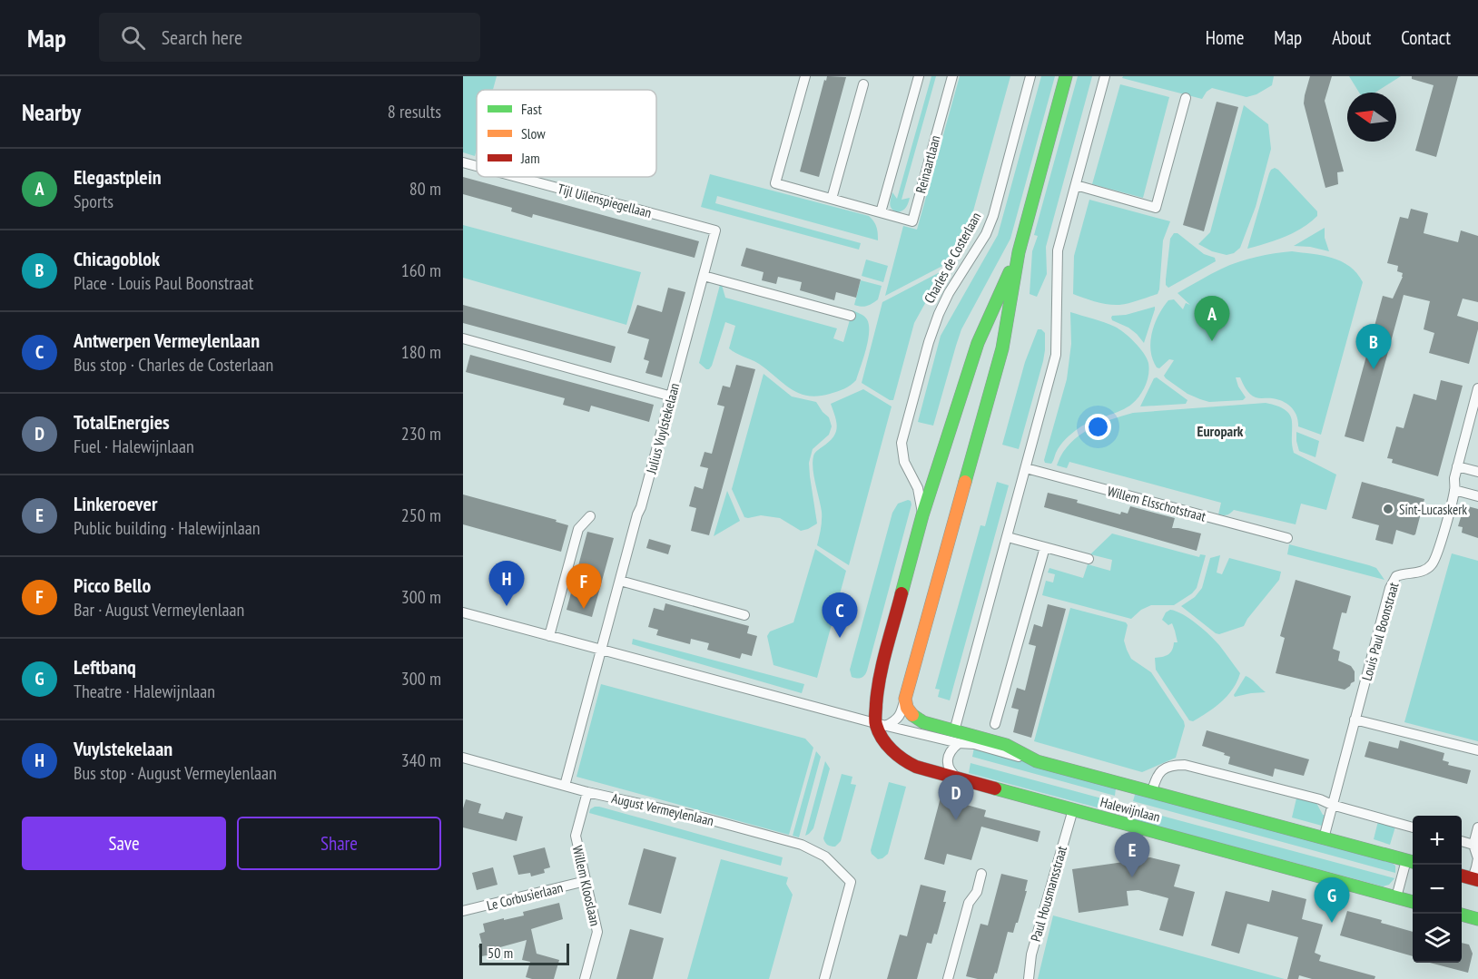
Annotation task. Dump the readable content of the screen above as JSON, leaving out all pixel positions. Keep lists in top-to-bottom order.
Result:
{
  "streets": {
    "main road": ["Charles de Costerlaan", "Halewijnlaan"],
    "street": [
      "Reinaartlaan",
      "Tijl Uilenspiegellaan",
      "Julius Vuylstekelaan",
      "Willem Elsschotstraat",
      "Louis Paul Boonstraat",
      "August Vermeylenlaan",
      "Willem Klooslaan",
      "Paul Housmansstraat",
      "Le Corbusierlaan"
    ]
  },
  "crossings": [
    ["Tijl Uilenspiegellaan", "Julius Vuylstekelaan"],
    ["Charles de Costerlaan", "Halewijnlaan"],
    ["Julius Vuylstekelaan", "August Vermeylenlaan"],
    ["Louis Paul Boonstraat", "Halewijnlaan"],
    ["August Vermeylenlaan", "Willem Klooslaan"],
    ["Halewijnlaan", "Paul Housmansstraat"],
    ["Willem Klooslaan", "Le Corbusierlaan"]
  ],
  "districts": ["Europark"],
  "places": ["Sint-Lucaskerk"],
  "legend": ["Fast", "Slow", "Jam"],
  "scale_bar": "50 m",
  "north": "left",
  "page": {
    "header": "Map",
    "search": "Search here",
    "nav": [
      "Home",
      "Map",
      "About",
      "Contact"
    ],
    "heading": ["Nearby", "8 results"],
    "list": [
      {
        "mark": "A",
        "name": "Elegastplein",
        "note": "Sports",
        "value": "80 m"
      },
      {
        "mark": "B",
        "name": "Chicagoblok",
        "note": "Place · Louis Paul Boonstraat",
        "value": "160 m"
      },
      {
        "mark": "C",
        "name": "Antwerpen Vermeylenlaan",
        "note": "Bus stop · Charles de Costerlaan",
        "value": "180 m"
      },
      {
        "mark": "D",
        "name": "TotalEnergies",
        "note": "Fuel · Halewijnlaan",
        "value": "230 m"
      },
      {
        "mark": "E",
        "name": "Linkeroever",
        "note": "Public building · Halewijnlaan",
        "value": "250 m"
      },
      {
        "mark": "F",
        "name": "Picco Bello",
        "note": "Bar · August Vermeylenlaan",
        "value": "300 m"
      },
      {
        "mark": "G",
        "name": "Leftbanq",
        "note": "Theatre · Halewijnlaan",
        "value": "300 m"
      },
      {
        "mark": "H",
        "name": "Vuylstekelaan",
        "note": "Bus stop · August Vermeylenlaan",
        "value": "340 m"
      }
    ],
    "pins": [
      "A",
      "B",
      "H",
      "F",
      "C",
      "D",
      "E",
      "G"
    ],
    "buttons": ["Save", "Share"],
    "map_buttons": ["+", "−"],
    "scale": "50 m"
  }
}
